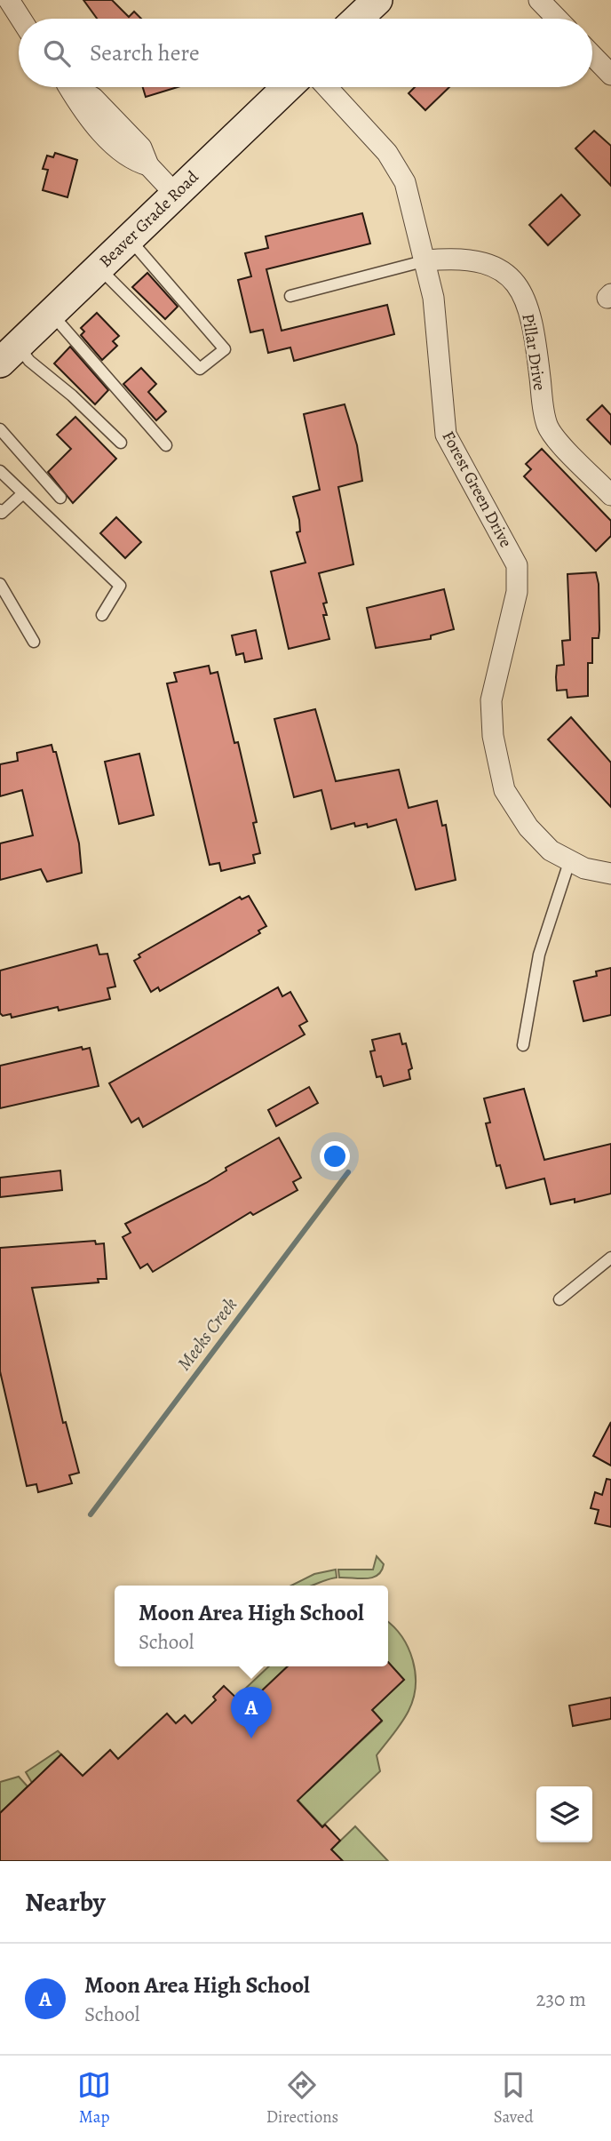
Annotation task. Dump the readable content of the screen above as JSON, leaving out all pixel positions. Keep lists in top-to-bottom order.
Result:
{
  "streets": {
    "main road": ["Beaver Grade Road"],
    "street": ["Pillar Drive", "Forest Green Drive"]
  },
  "crossings": [
    ["Pillar Drive", "Forest Green Drive"]
  ],
  "water": ["Meeks Creek"],
  "page": {
    "search": "Search here",
    "popup": ["Moon Area High School", "School"],
    "pins": "A",
    "heading": "Nearby",
    "list": [
      {
        "mark": "A",
        "name": "Moon Area High School",
        "note": "School",
        "value": "230 m"
      }
    ],
    "nav": ["Map", "Directions", "Saved"]
  }
}
